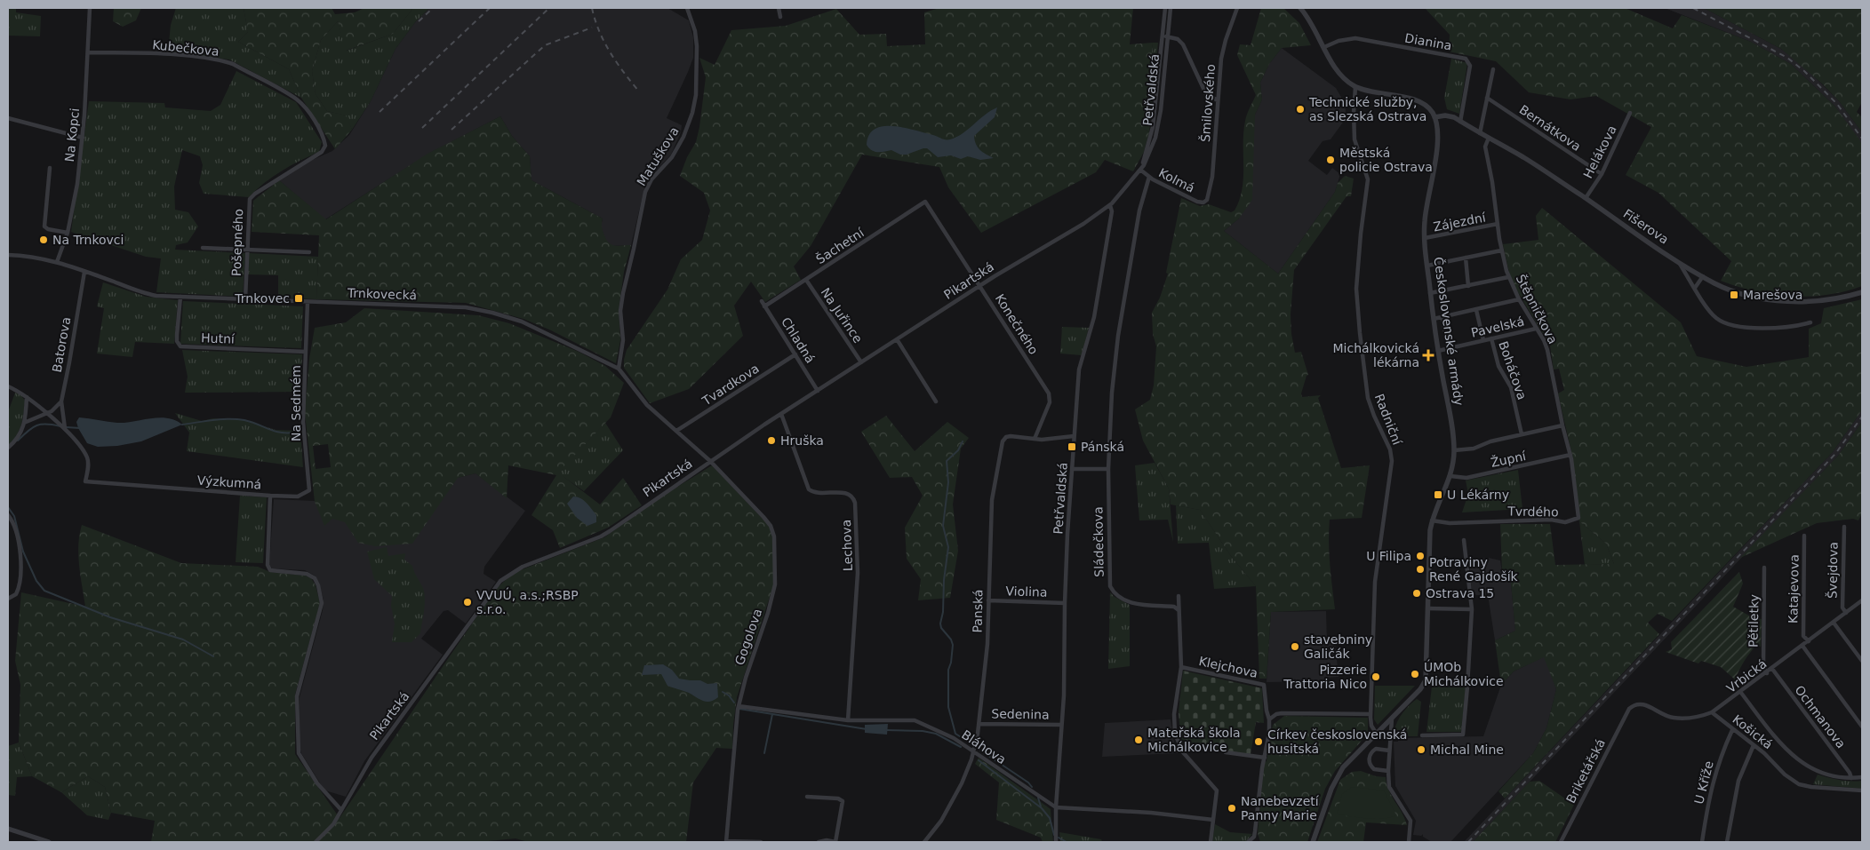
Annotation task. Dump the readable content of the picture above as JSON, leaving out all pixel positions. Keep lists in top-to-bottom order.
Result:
{
  "streets": {
    "street": [
      "Dianina",
      "Kubečkova",
      "Petřvaldská",
      "Šmilovského",
      "Bernátkova",
      "Na Kopci",
      "Helákova",
      "Matuškova",
      "Kolmá",
      "Zájezdní",
      "Fišerova",
      "Pošepného",
      "Šachetní",
      "Pikartská",
      "Trnkovecká",
      "Štěpničkova",
      "Na Juřince",
      "Konečného",
      "Pavelská",
      "Československé armády",
      "Hutní",
      "Chladná",
      "Batorova",
      "Boháčova",
      "Tvardkova",
      "Na Sedmém",
      "Radniční",
      "Župní",
      "Výzkumná",
      "Tvrdého",
      "Sládečkova",
      "Lechova",
      "Švejdova",
      "Katajevova",
      "Violina",
      "Panská",
      "Pětiletky",
      "Gogolova",
      "Klejchova",
      "Vrbická",
      "Sedenina",
      "Ochmanova",
      "Košická",
      "Bláhova",
      "Briketářská",
      "U Kříže"
    ]
  },
  "crossings": [
    ["Dianina", "Fišerova"],
    ["Kubečkova", "Na Kopci"],
    ["Kubečkova", "Pošepného"],
    ["Petřvaldská", "Kolmá"],
    ["Petřvaldská", "Pikartská"],
    ["Petřvaldská", "Violina"],
    ["Petřvaldská", "Panská"],
    ["Petřvaldská", "Sedenina"],
    ["Petřvaldská", "Bláhova"],
    ["Šmilovského", "Kolmá"],
    ["Bernátkova", "Helákova"],
    ["Na Kopci", "Trnkovecká"],
    ["Helákova", "Fišerova"],
    ["Matuškova", "Trnkovecká"],
    ["Kolmá", "Sládečkova"],
    ["Zájezdní", "Štěpničkova"],
    ["Zájezdní", "Československé armády"],
    ["Fišerova", "Štěpničkova"],
    ["Fišerova", "Československé armády"],
    ["Pošepného", "Trnkovecká"],
    ["Šachetní", "Na Juřince"],
    ["Šachetní", "Konečného"],
    ["Šachetní", "Chladná"],
    ["Pikartská", "Trnkovecká"],
    ["Pikartská", "Na Juřince"],
    ["Pikartská", "Konečného"],
    ["Pikartská", "Chladná"],
    ["Pikartská", "Výzkumná"],
    ["Pikartská", "Lechova"],
    ["Pikartská", "Gogolova"],
    ["Trnkovecká", "Hutní"],
    ["Trnkovecká", "Batorova"],
    ["Trnkovecká", "Tvardkova"],
    ["Trnkovecká", "Na Sedmém"],
    ["Trnkovecká", "Gogolova"],
    ["Štěpničkova", "Pavelská"],
    ["Štěpničkova", "Župní"],
    ["Štěpničkova", "Tvrdého"],
    ["Konečného", "Panská"],
    ["Pavelská", "Československé armády"],
    ["Pavelská", "Boháčova"],
    ["Československé armády", "Radniční"],
    ["Československé armády", "Župní"],
    ["Československé armády", "Tvrdého"],
    ["Hutní", "Na Sedmém"],
    ["Chladná", "Tvardkova"],
    ["Batorova", "Výzkumná"],
    ["Na Sedmém", "Výzkumná"],
    ["Lechova", "Bláhova"],
    ["Švejdova", "Vrbická"],
    ["Katajevova", "Vrbická"],
    ["Violina", "Panská"],
    ["Panská", "Sedenina"],
    ["Panská", "Bláhova"],
    ["Pětiletky", "Vrbická"],
    ["Gogolova", "Bláhova"],
    ["Vrbická", "Ochmanova"],
    ["Vrbická", "Košická"],
    ["Vrbická", "Briketářská"],
    ["Košická", "U Kříže"]
  ],
  "places": {
    "other": [
      "Technické služby, as Slezská Ostrava",
      "Městská policie Ostrava",
      "Na Trnkovci",
      "Hruška",
      "U Filipa",
      "Potraviny René Gajdošík",
      "Ostrava 15",
      "VVUÚ, a.s.;RSBP s.r.o.",
      "stavebniny Galičák",
      "ÚMOb Michálkovice",
      "Pizzerie Trattoria Nico",
      "Mateřská škola Michálkovice",
      "Církev československá husitská",
      "Michal Mine",
      "Nanebevzetí Panny Marie"
    ],
    "transit": [
      "Marešova",
      "Trnkovec",
      "Pánská",
      "U Lékárny"
    ],
    "health": ["Michálkovická lékárna"]
  }
}
